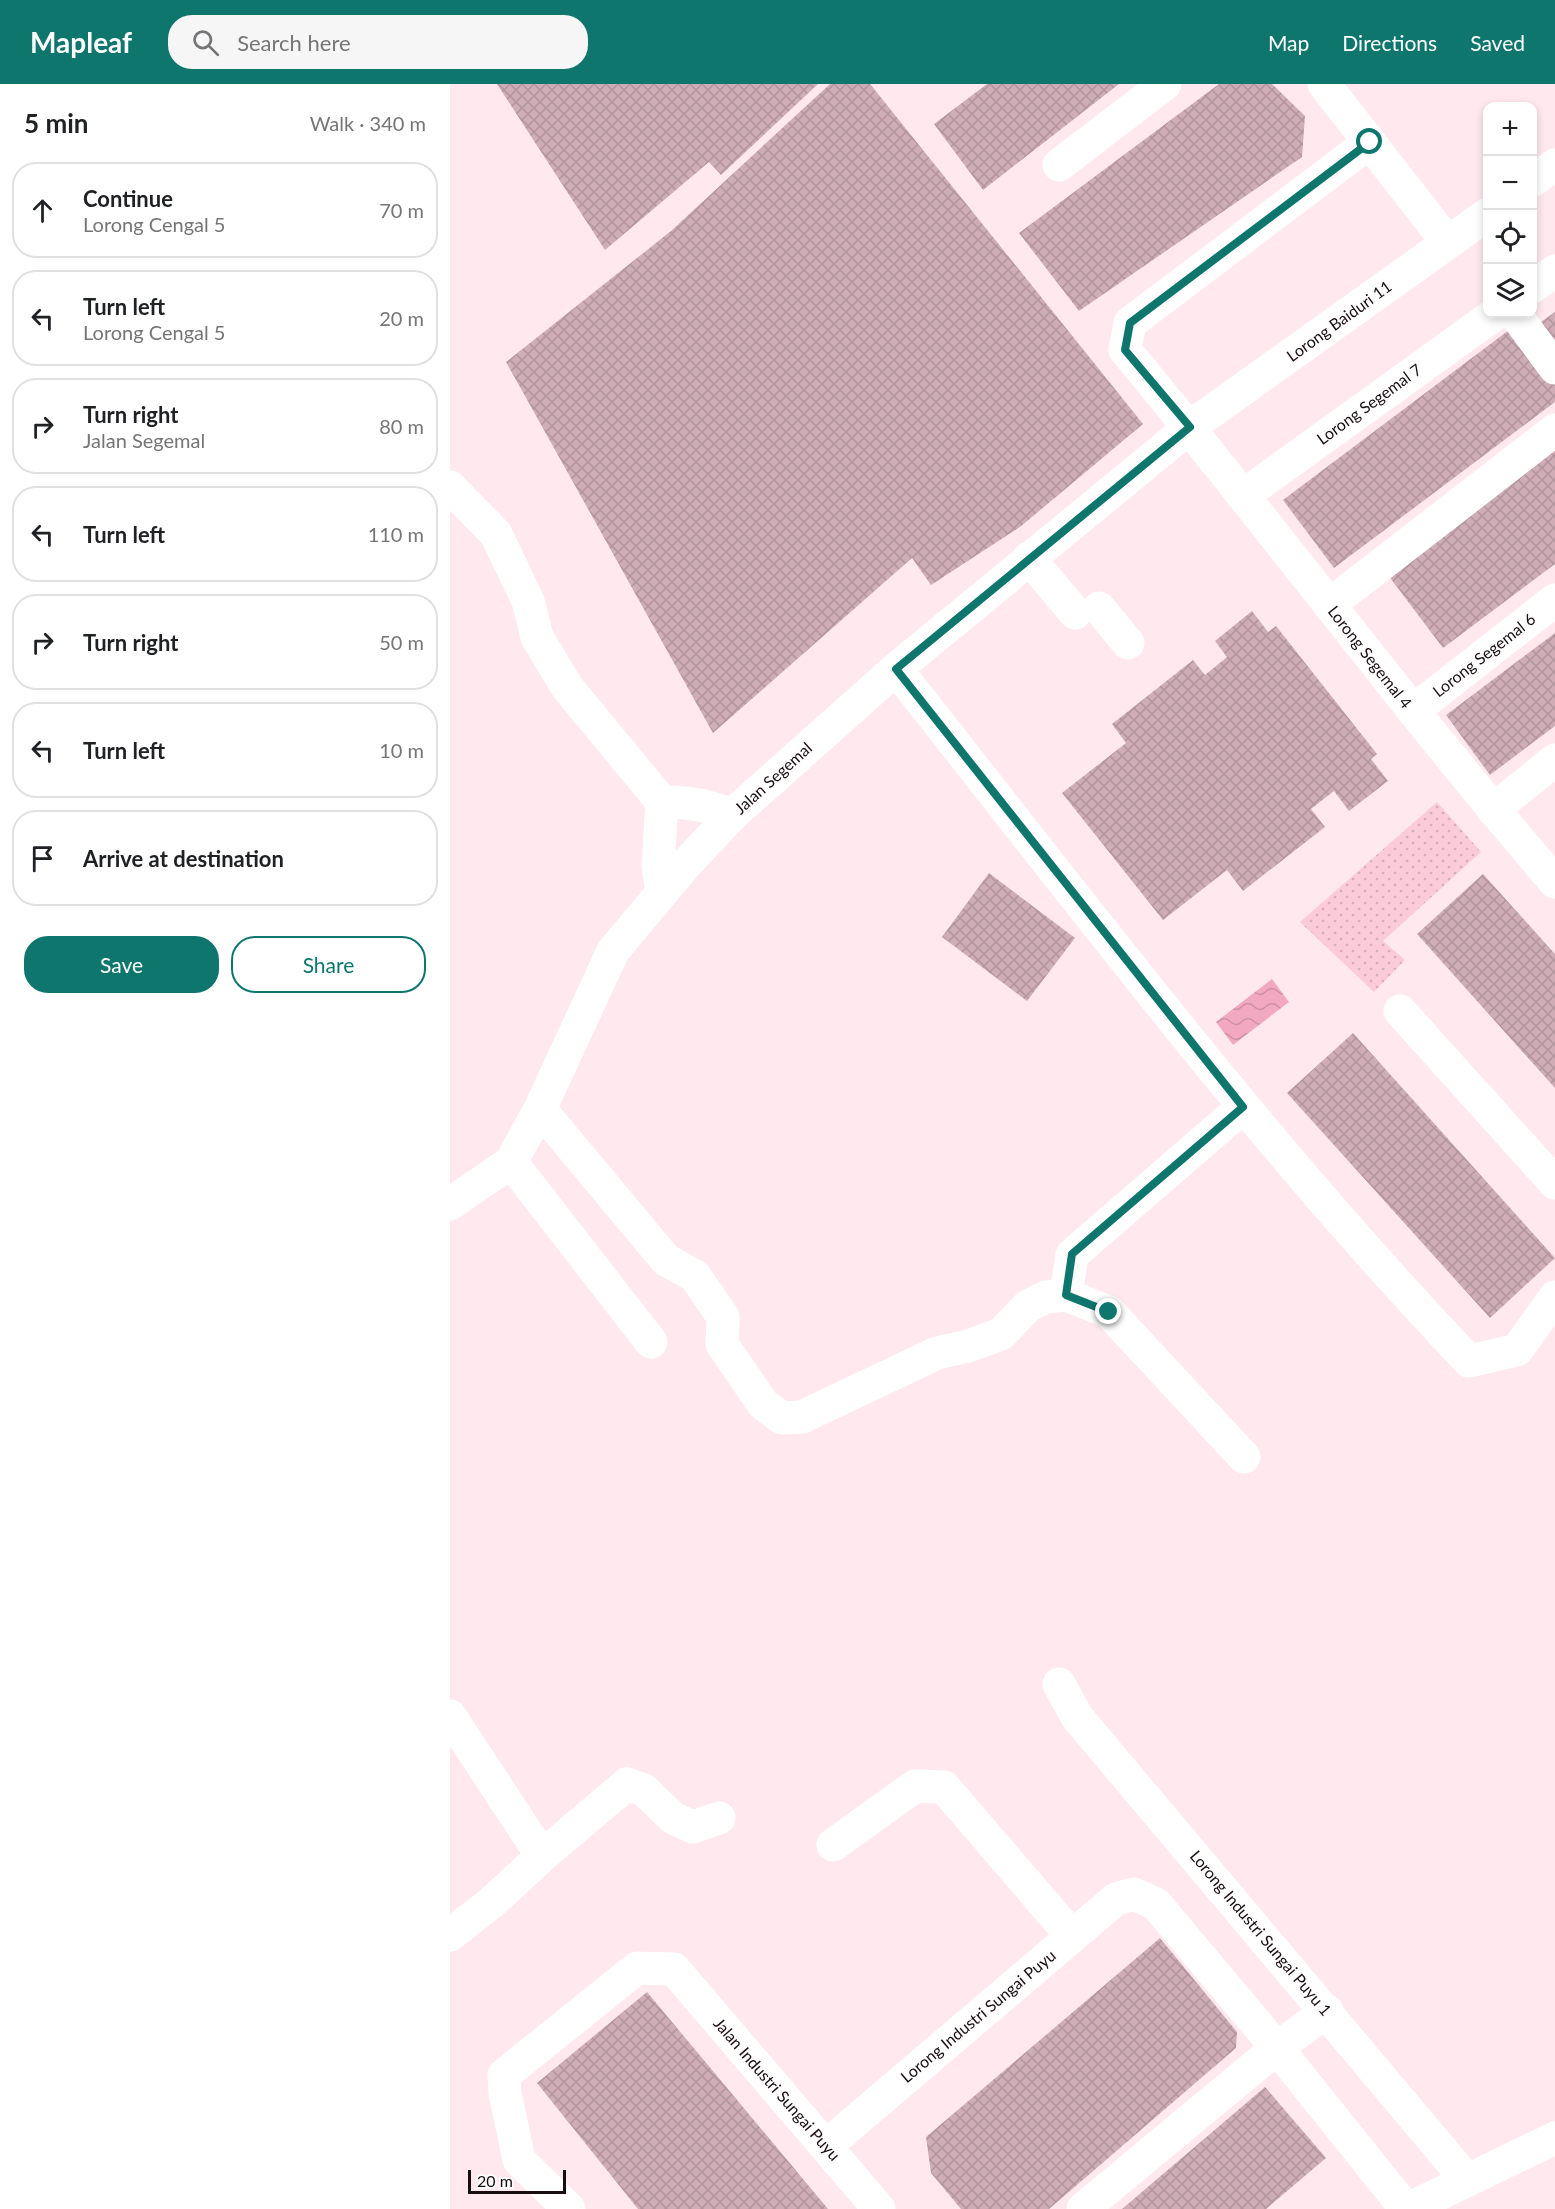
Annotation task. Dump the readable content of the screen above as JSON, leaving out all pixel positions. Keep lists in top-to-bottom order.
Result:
{
  "streets": {
    "street": [
      "Lorong Baiduri 11",
      "Lorong Segemal 7",
      "Lorong Segemal 6",
      "Lorong Segemal 4",
      "Jalan Segemal",
      "Lorong Industri Sungai Puyu 1",
      "Lorong Industri Sungai Puyu",
      "Jalan Industri Sungai Puyu"
    ]
  },
  "crossings": [
    ["Lorong Baiduri 11", "Lorong Segemal 4"],
    ["Lorong Baiduri 11", "Jalan Segemal"],
    ["Lorong Segemal 7", "Lorong Segemal 4"],
    ["Lorong Segemal 6", "Lorong Segemal 4"],
    ["Lorong Segemal 4", "Jalan Segemal"],
    ["Lorong Industri Sungai Puyu", "Jalan Industri Sungai Puyu"]
  ],
  "scale_bar": "20 m",
  "page": {
    "header": "Mapleaf",
    "search": "Search here",
    "nav": ["Map", "Directions", "Saved"],
    "heading": ["5 min", "Walk · 340 m"],
    "map_buttons": ["+", "−"],
    "list": [
      ["Continue", "Lorong Cengal 5", "70 m"],
      ["Turn left", "Lorong Cengal 5", "20 m"],
      ["Turn right", "Jalan Segemal", "80 m"],
      ["Turn left", "110 m"],
      ["Turn right", "50 m"],
      ["Turn left", "10 m"],
      "Arrive at destination"
    ],
    "buttons": ["Save", "Share"],
    "scale": "20 m"
  }
}
